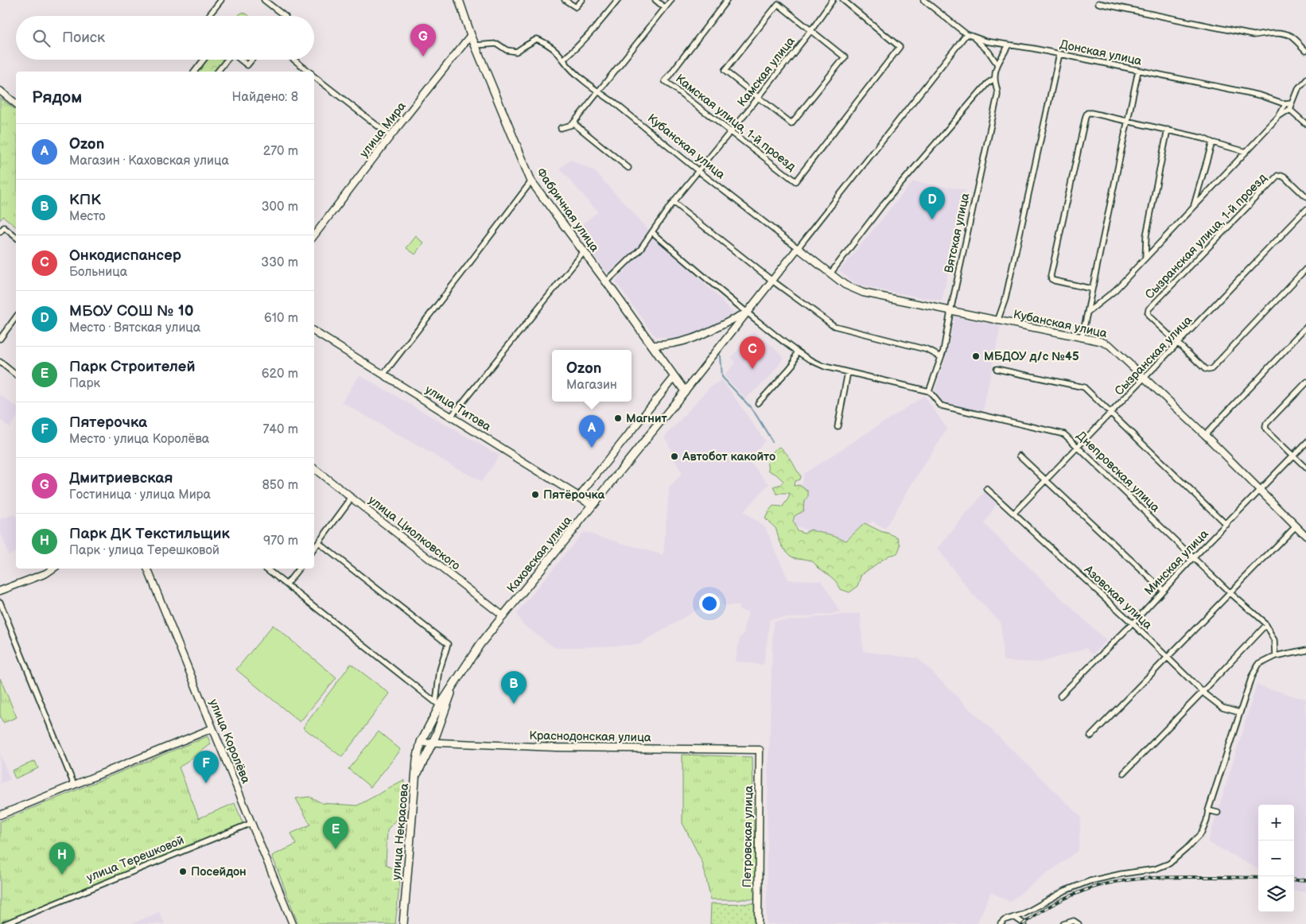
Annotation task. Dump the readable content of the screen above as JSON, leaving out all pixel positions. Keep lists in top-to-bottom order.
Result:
{
  "streets": {
    "main road": ["Фабричная улица", "Каховская улица", "улица Некрасова"],
    "street": [
      "Донская улица",
      "Камская улица",
      "Камская улица, 1-й проезд",
      "улица Мира",
      "Кубанская улица",
      "Вятская улица",
      "Сызранская улица, 1-й проезд",
      "Сызранская улица",
      "улица Титова",
      "Днепровская улица",
      "улица Циолковского",
      "Минская улица",
      "Азовская улица",
      "Краснодонская улица",
      "улица Королёва",
      "Петровская улица",
      "улица Терешковой"
    ]
  },
  "crossings": [
    ["Донская улица", "Вятская улица"],
    ["Камская улица", "Камская улица, 1-й проезд"],
    ["Камская улица", "Кубанская улица"],
    ["Камская улица", "Фабричная улица"],
    ["улица Мира", "Фабричная улица"],
    ["Кубанская улица", "Фабричная улица"],
    ["Кубанская улица", "Вятская улица"],
    ["Кубанская улица", "Сызранская улица"],
    ["Кубанская улица", "Минская улица"],
    ["Фабричная улица", "Каховская улица"],
    ["Вятская улица", "Днепровская улица"],
    ["Сызранская улица, 1-й проезд", "Сызранская улица"],
    ["Сызранская улица", "Днепровская улица"],
    ["Сызранская улица", "Азовская улица"],
    ["улица Титова", "Каховская улица"],
    ["Днепровская улица", "Минская улица"],
    ["улица Циолковского", "Каховская улица"],
    ["Каховская улица", "Краснодонская улица"],
    ["Каховская улица", "улица Некрасова"],
    ["Минская улица", "Азовская улица"],
    ["Краснодонская улица", "улица Некрасова"],
    ["Краснодонская улица", "Петровская улица"],
    ["улица Королёва", "улица Терешковой"]
  ],
  "places": [
    "МБДОУ д/с №45",
    "Магнит",
    "Автобот какойто",
    "Пятёрочка",
    "Посейдон"
  ],
  "page": {
    "search": "Поиск",
    "pins": [
      "G",
      "D",
      "C",
      "A",
      "B",
      "F",
      "E",
      "H"
    ],
    "heading": ["Рядом", "Найдено: 8"],
    "list": [
      {
        "mark": "A",
        "name": "Ozon",
        "note": "Магазин · Каховская улица",
        "value": "270 m"
      },
      {
        "mark": "B",
        "name": "КПК",
        "note": "Место",
        "value": "300 m"
      },
      {
        "mark": "C",
        "name": "Онкодиспансер",
        "note": "Больница",
        "value": "330 m"
      },
      {
        "mark": "D",
        "name": "МБОУ СОШ № 10",
        "note": "Место · Вятская улица",
        "value": "610 m"
      },
      {
        "mark": "E",
        "name": "Парк Строителей",
        "note": "Парк",
        "value": "620 m"
      },
      {
        "mark": "F",
        "name": "Пятерочка",
        "note": "Место · улица Королёва",
        "value": "740 m"
      },
      {
        "mark": "G",
        "name": "Дмитриевская",
        "note": "Гостиница · улица Мира",
        "value": "850 m"
      },
      {
        "mark": "H",
        "name": "Парк ДК Текстильщик",
        "note": "Парк · улица Терешковой",
        "value": "970 m"
      }
    ],
    "popup": ["Ozon", "Магазин"],
    "map_buttons": ["+", "−"]
  }
}
